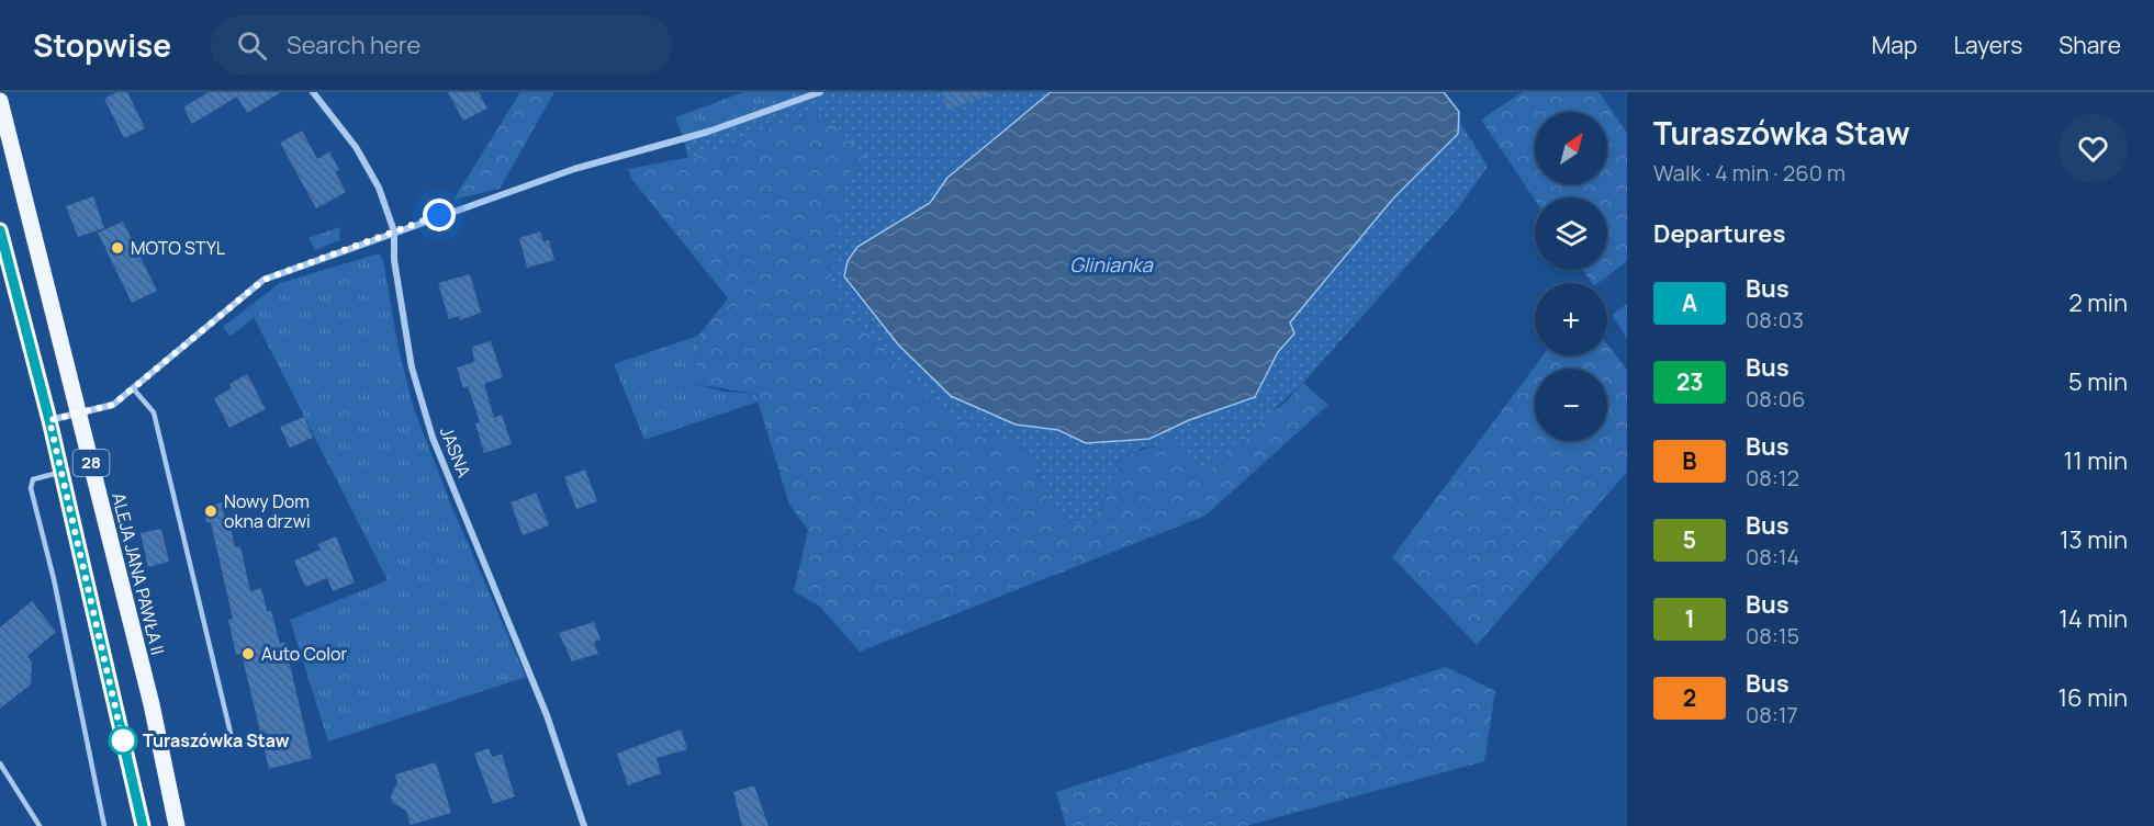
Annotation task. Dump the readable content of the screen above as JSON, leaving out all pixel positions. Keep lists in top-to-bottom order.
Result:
{
  "streets": {
    "main road": ["28", "ALEJA JANA PAWŁA II"],
    "street": ["JASNA"]
  },
  "water": ["Glinianka"],
  "places": [
    "MOTO STYL",
    "Nowy Dom okna drzwi",
    "Auto Color",
    "Turaszówka Staw"
  ],
  "lines": ["bus line A"],
  "north": "top right",
  "page": {
    "header": "Stopwise",
    "search": "Search here",
    "nav": ["Map", "Layers", "Share"],
    "heading": [
      ["Turaszówka Staw", "Walk · 4 min · 260 m"],
      "Departures"
    ],
    "map_buttons": ["+", "−"],
    "list": [
      {
        "mark": "A",
        "name": "Bus",
        "note": "08:03",
        "value": "2 min"
      },
      {
        "mark": "23",
        "name": "Bus",
        "note": "08:06",
        "value": "5 min"
      },
      {
        "mark": "B",
        "name": "Bus",
        "note": "08:12",
        "value": "11 min"
      },
      {
        "mark": "5",
        "name": "Bus",
        "note": "08:14",
        "value": "13 min"
      },
      {
        "mark": "1",
        "name": "Bus",
        "note": "08:15",
        "value": "14 min"
      },
      {
        "mark": "2",
        "name": "Bus",
        "note": "08:17",
        "value": "16 min"
      }
    ]
  }
}
